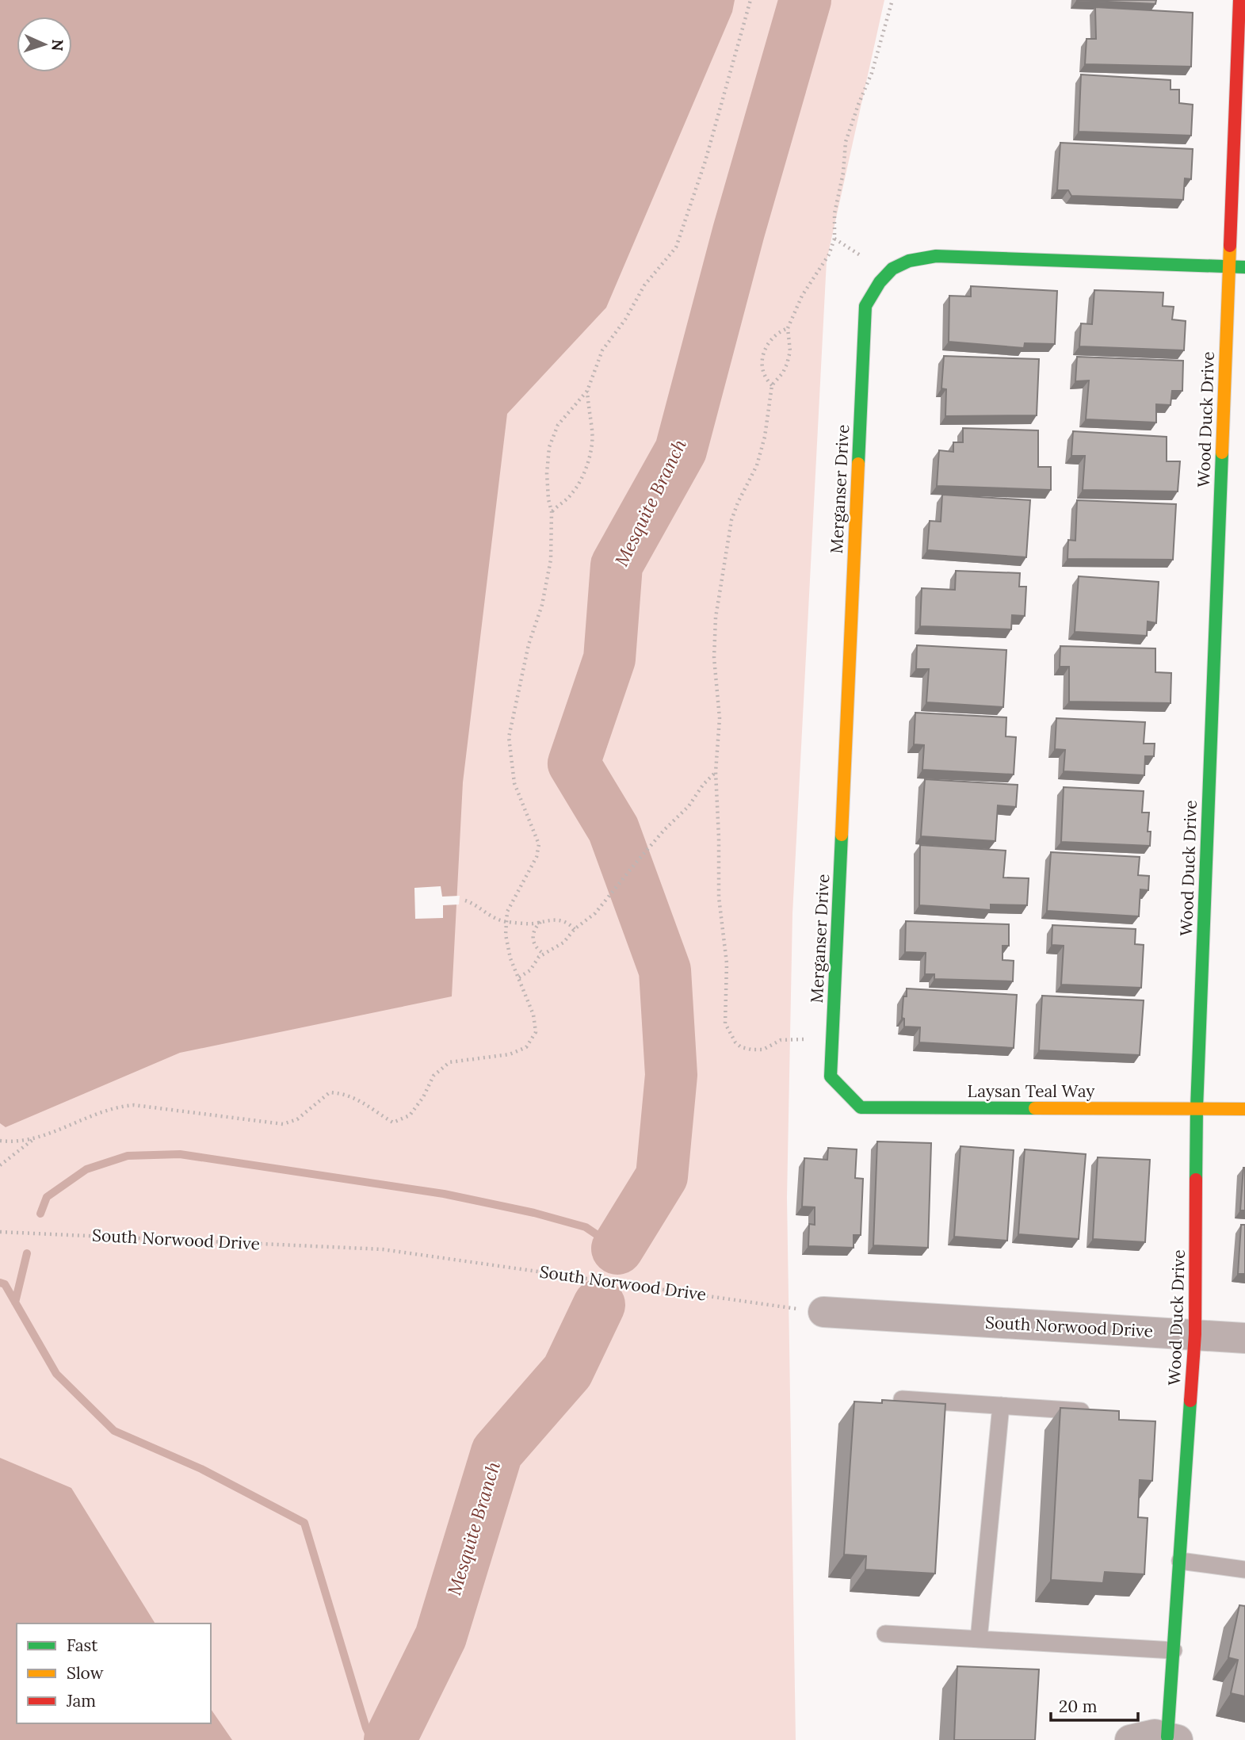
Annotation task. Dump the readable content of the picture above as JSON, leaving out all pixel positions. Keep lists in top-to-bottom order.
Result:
{
  "streets": {
    "street": [
      "Wood Duck Drive",
      "Merganser Drive",
      "Laysan Teal Way",
      "South Norwood Drive"
    ]
  },
  "crossings": [
    ["Wood Duck Drive", "Merganser Drive"],
    ["Wood Duck Drive", "Laysan Teal Way"],
    ["Wood Duck Drive", "South Norwood Drive"],
    ["Merganser Drive", "Laysan Teal Way"]
  ],
  "water": ["Mesquite Branch"],
  "legend": ["Fast", "Slow", "Jam"],
  "scale_bar": "20 m",
  "north": "right"
}
